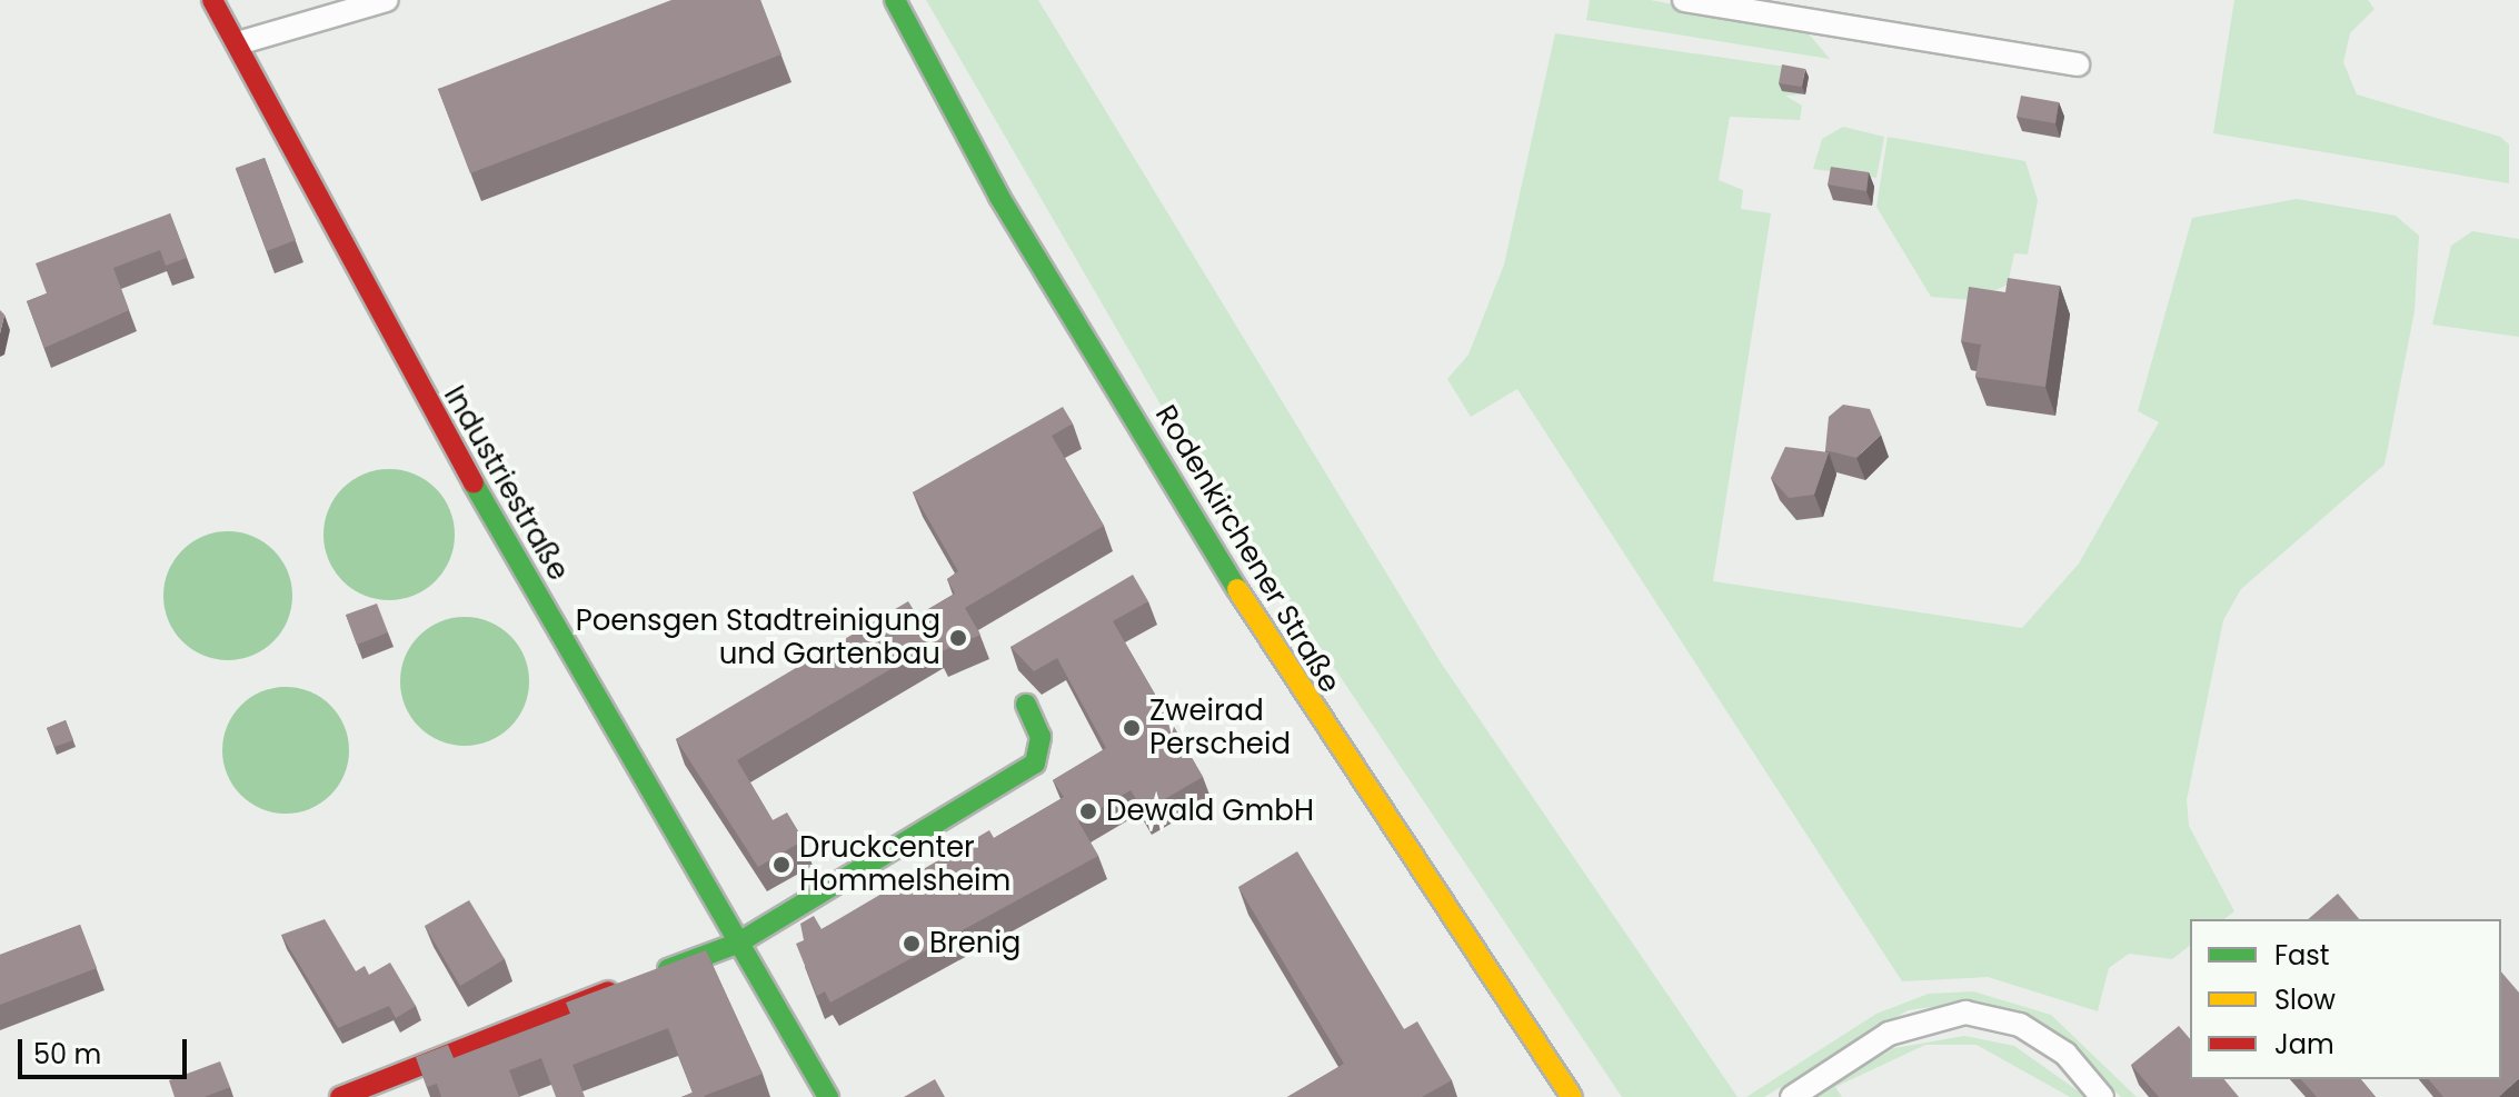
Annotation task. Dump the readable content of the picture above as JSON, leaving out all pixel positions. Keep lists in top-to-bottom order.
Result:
{
  "streets": {
    "street": ["Industriestraße", "Rodenkirchener Straße"]
  },
  "places": [
    "Poensgen Stadtreinigung und Gartenbau",
    "Zweirad Perscheid",
    "Dewald GmbH",
    "Druckcenter Hommelsheim",
    "Brenig"
  ],
  "legend": ["Fast", "Slow", "Jam"],
  "scale_bar": "50 m"
}
